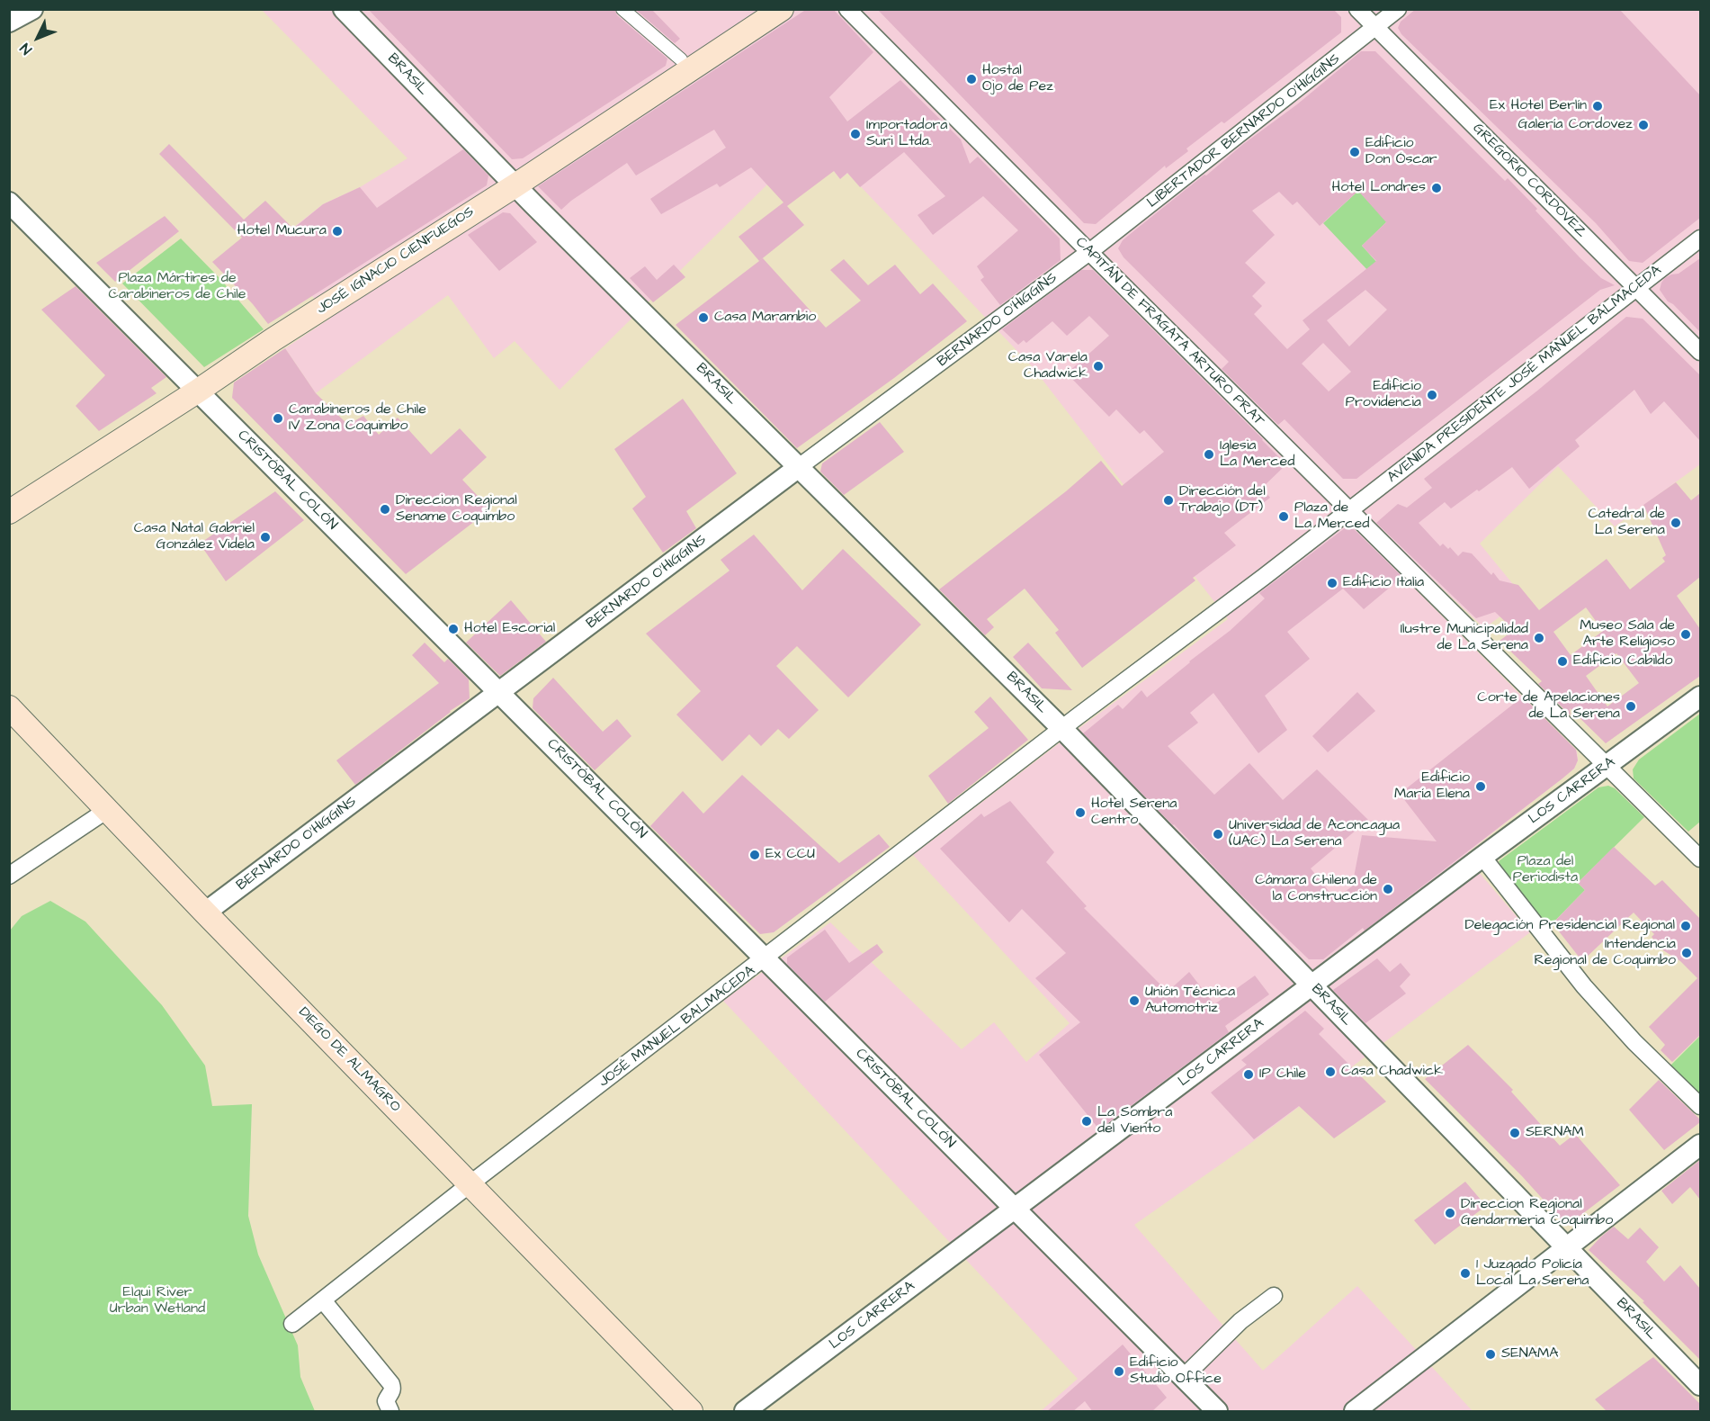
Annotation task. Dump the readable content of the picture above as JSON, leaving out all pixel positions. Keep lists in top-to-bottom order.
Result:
{
  "streets": {
    "main road": ["JOSÉ IGNACIO CIENFUEGOS", "DIEGO DE ALMAGRO"],
    "street": [
      "BRASIL",
      "LIBERTADOR BERNARDO O'HIGGINS",
      "GREGORIO CORDOVEZ",
      "BERNARDO O'HIGGINS",
      "CAPITÁN DE FRAGATA ARTURO PRAT",
      "AVENIDA PRESIDENTE JOSÉ MANUEL BALMACEDA",
      "CRISTÓBAL COLÓN",
      "LOS CARRERA",
      "JOSÉ MANUEL BALMACEDA"
    ]
  },
  "crossings": [
    ["BRASIL", "JOSÉ IGNACIO CIENFUEGOS"],
    ["BRASIL", "BERNARDO O'HIGGINS"],
    ["BRASIL", "LOS CARRERA"],
    ["BRASIL", "JOSÉ MANUEL BALMACEDA"],
    ["LIBERTADOR BERNARDO O'HIGGINS", "GREGORIO CORDOVEZ"],
    ["LIBERTADOR BERNARDO O'HIGGINS", "BERNARDO O'HIGGINS"],
    ["LIBERTADOR BERNARDO O'HIGGINS", "CAPITÁN DE FRAGATA ARTURO PRAT"],
    ["GREGORIO CORDOVEZ", "AVENIDA PRESIDENTE JOSÉ MANUEL BALMACEDA"],
    ["JOSÉ IGNACIO CIENFUEGOS", "CRISTÓBAL COLÓN"],
    ["BERNARDO O'HIGGINS", "CAPITÁN DE FRAGATA ARTURO PRAT"],
    ["BERNARDO O'HIGGINS", "CRISTÓBAL COLÓN"],
    ["BERNARDO O'HIGGINS", "DIEGO DE ALMAGRO"],
    ["CAPITÁN DE FRAGATA ARTURO PRAT", "AVENIDA PRESIDENTE JOSÉ MANUEL BALMACEDA"],
    ["CAPITÁN DE FRAGATA ARTURO PRAT", "LOS CARRERA"],
    ["CRISTÓBAL COLÓN", "LOS CARRERA"],
    ["CRISTÓBAL COLÓN", "JOSÉ MANUEL BALMACEDA"],
    ["JOSÉ MANUEL BALMACEDA", "DIEGO DE ALMAGRO"]
  ],
  "parks": ["Plaza Mártires de Carabineros de Chile", "Plaza del Periodista", "Elqui River Urban Wetland"],
  "places": [
    "Hostal Ojo de Pez",
    "Ex Hotel Berlín",
    "Galería Cordovez",
    "Importadora Suri Ltda.",
    "Edificio Don Óscar",
    "Hotel Londres",
    "Hotel Mucura",
    "Casa Marambio",
    "Casa Varela Chadwick",
    "Edificio Providencia",
    "Carabineros de Chile IV Zona Coquimbo",
    "Iglesia La Merced",
    "Dirección del Trabajo (DT)",
    "Direccion Regional Sename Coquimbo",
    "Plaza de La Merced",
    "Catedral de La Serena",
    "Casa Natal Gabriel González Videla",
    "Edificio Italia",
    "Hotel Escorial",
    "Museo Sala de Arte Religioso",
    "Ilustre Municipalidad de La Serena",
    "Edificio Cabildo",
    "Corte de Apelaciones de La Serena",
    "Edificio María Elena",
    "Hotel Serena Centro",
    "Universidad de Aconcagua (UAC) La Serena",
    "Ex CCU",
    "Cámara Chilena de la Construcción",
    "Delegación Presidencial Regional",
    "Intendencia Regional de Coquimbo",
    "Unión Técnica Automotriz",
    "Casa Chadwick",
    "IP Chile",
    "La Sombra del Viento",
    "SERNAM",
    "Direccion Regional Gendarmeria Coquimbo",
    "1 Juzgado Policía Local La Serena",
    "SENAMA",
    "Edificio Studio Office"
  ],
  "north": "bottom left"
}
